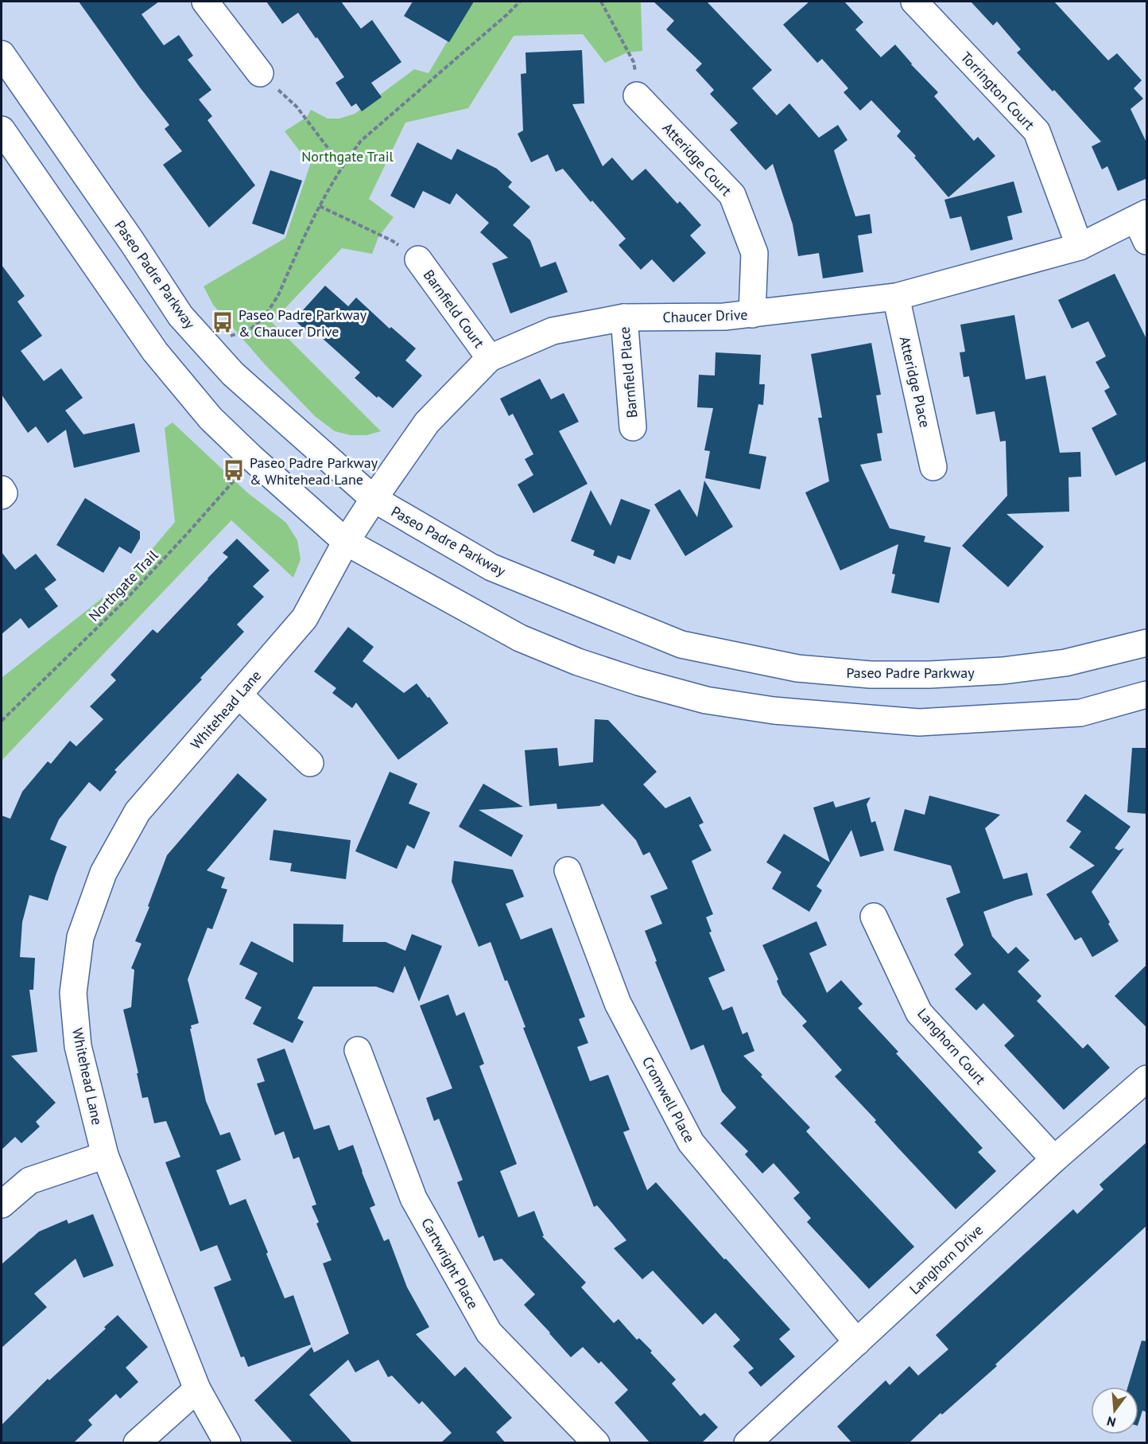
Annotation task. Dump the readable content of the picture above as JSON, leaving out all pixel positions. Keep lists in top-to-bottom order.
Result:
{
  "streets": {
    "street": [
      "Torrington Court",
      "Atteridge Court",
      "Paseo Padre Parkway",
      "Barnfield Court",
      "Chaucer Drive",
      "Barnfield Place",
      "Atteridge Place",
      "Whitehead Lane",
      "Langhorn Court",
      "Cromwell Place",
      "Langhorn Drive",
      "Cartwright Place"
    ],
    "path": ["Northgate Trail"]
  },
  "crossings": [
    ["Torrington Court", "Chaucer Drive"],
    ["Atteridge Court", "Chaucer Drive"],
    ["Paseo Padre Parkway", "Chaucer Drive"],
    ["Barnfield Court", "Chaucer Drive"],
    ["Chaucer Drive", "Barnfield Place"],
    ["Chaucer Drive", "Atteridge Place"],
    ["Chaucer Drive", "Whitehead Lane"],
    ["Langhorn Court", "Langhorn Drive"],
    ["Cromwell Place", "Langhorn Drive"]
  ],
  "parks": ["Northgate Trail"],
  "places": {
    "bus stop": ["Paseo Padre Parkway & Chaucer Drive", "Paseo Padre Parkway & Whitehead Lane"]
  },
  "north": "bottom"
}
